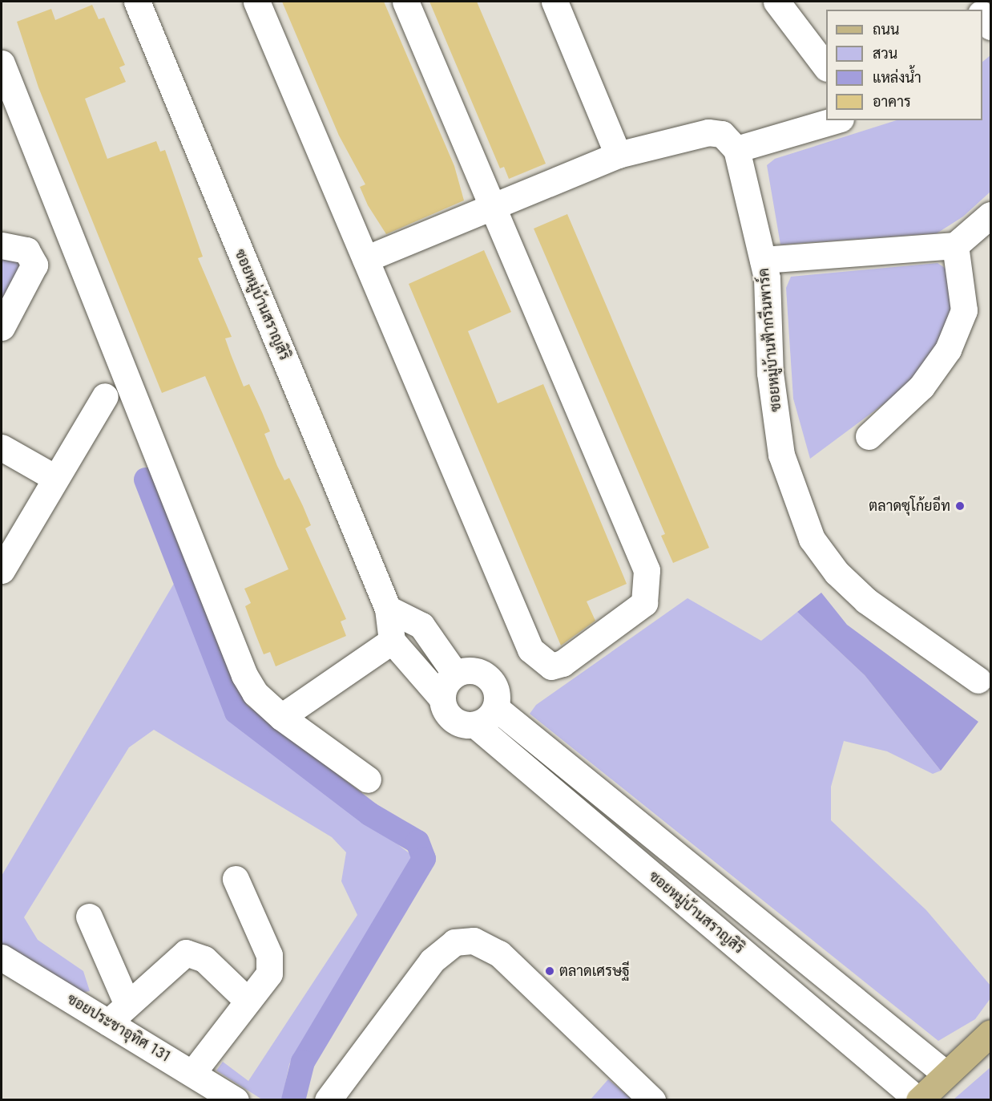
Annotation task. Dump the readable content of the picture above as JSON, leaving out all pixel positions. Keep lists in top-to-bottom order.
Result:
{
  "streets": {
    "street": ["ซอยหมู่บ้านสราญสิริ", "ซอยหมู่บ้านฟ้ากรีนพาร์ค", "ซอยประชาอุทิศ 131"]
  },
  "places": ["ตลาดซุโก้ยอีท", "ตลาดเศรษฐี"],
  "legend": [
    "ถนน",
    "สวน",
    "แหล่งน้ำ",
    "อาคาร"
  ]
}
